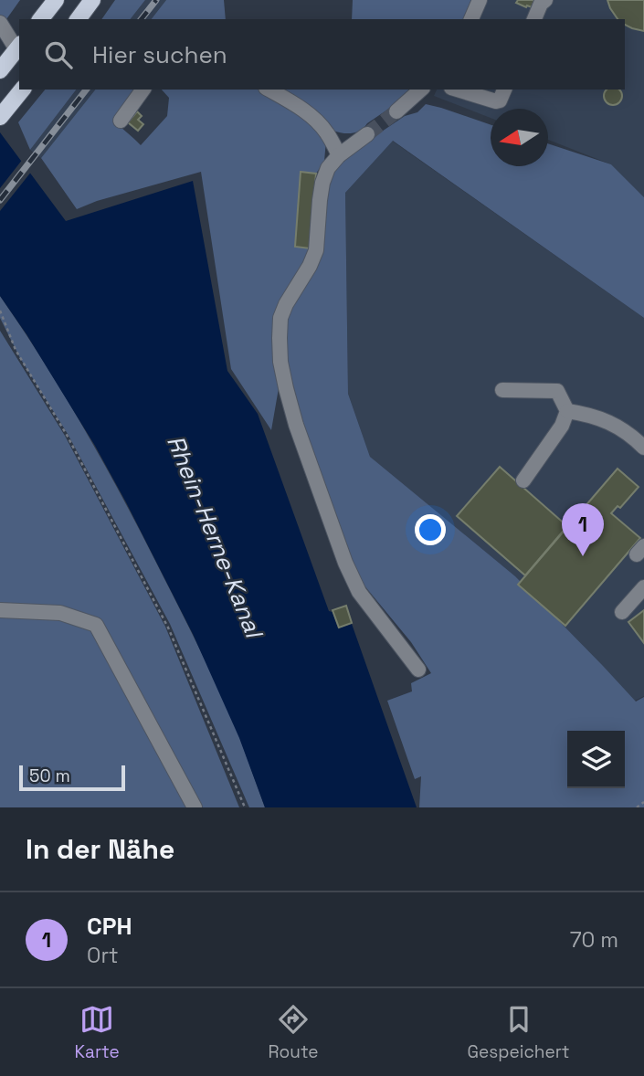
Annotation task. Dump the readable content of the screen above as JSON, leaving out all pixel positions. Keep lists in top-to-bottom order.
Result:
{
  "water": ["Rhein-Herne-Kanal"],
  "scale_bar": "50 m",
  "north": "left",
  "page": {
    "search": "Hier suchen",
    "pins": "1",
    "scale": "50 m",
    "heading": "In der Nähe",
    "list": [
      {
        "mark": "1",
        "name": "CPH",
        "note": "Ort",
        "value": "70 m"
      }
    ],
    "nav": ["Karte", "Route", "Gespeichert"]
  }
}
